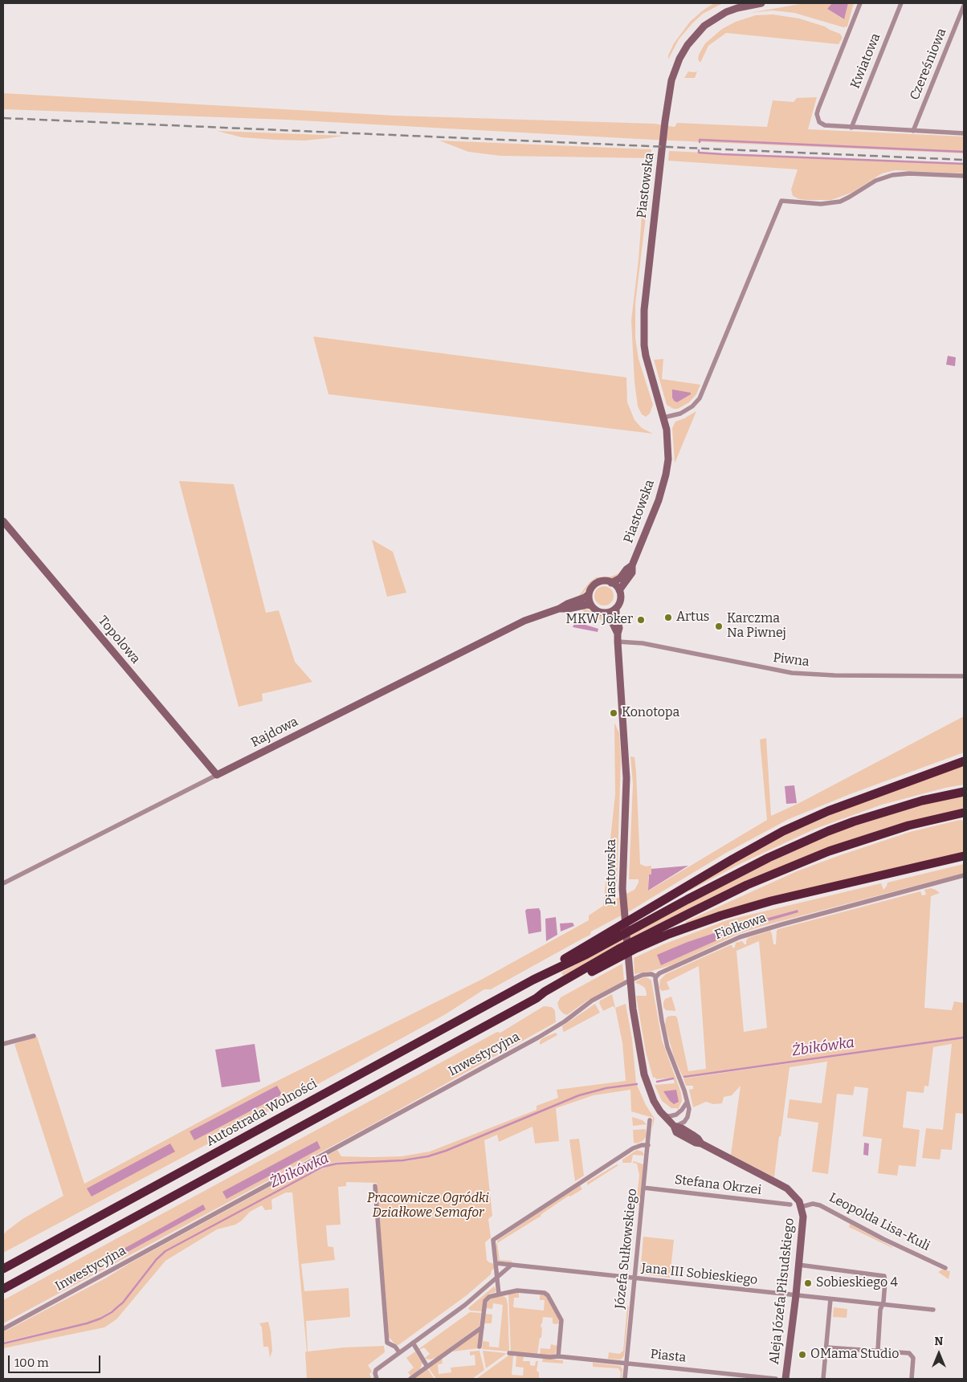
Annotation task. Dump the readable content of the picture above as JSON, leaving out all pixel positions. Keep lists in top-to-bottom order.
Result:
{
  "streets": {
    "highway": ["Autostrada Wolności"],
    "street": [
      "Kwiatowa",
      "Czereśniowa",
      "Piastowska",
      "Topolowa",
      "Piwna",
      "Rajdowa",
      "Fiołkowa",
      "Inwestycyjna",
      "Stefana Okrzei",
      "Leopolda Lisa-Kuli",
      "Józefa Sułkowskiego",
      "Jana III Sobieskiego",
      "Aleja Józefa Piłsudskiego",
      "Piasta"
    ]
  },
  "crossings": [
    ["Piastowska", "Piwna"],
    ["Piastowska", "Rajdowa"],
    ["Topolowa", "Rajdowa"],
    ["Fiołkowa", "Inwestycyjna"],
    ["Stefana Okrzei", "Józefa Sułkowskiego"],
    ["Leopolda Lisa-Kuli", "Aleja Józefa Piłsudskiego"],
    ["Józefa Sułkowskiego", "Jana III Sobieskiego"],
    ["Józefa Sułkowskiego", "Piasta"],
    ["Jana III Sobieskiego", "Aleja Józefa Piłsudskiego"]
  ],
  "water": ["Żbikówka"],
  "parks": ["Pracownicze Ogródki Działkowe Semafor"],
  "places": [
    "Artus",
    "MKW Joker",
    "Karczma Na Piwnej",
    "Konotopa",
    "Sobieskiego 4",
    "OMama Studio"
  ],
  "scale_bar": "100 m",
  "north": "top"
}
